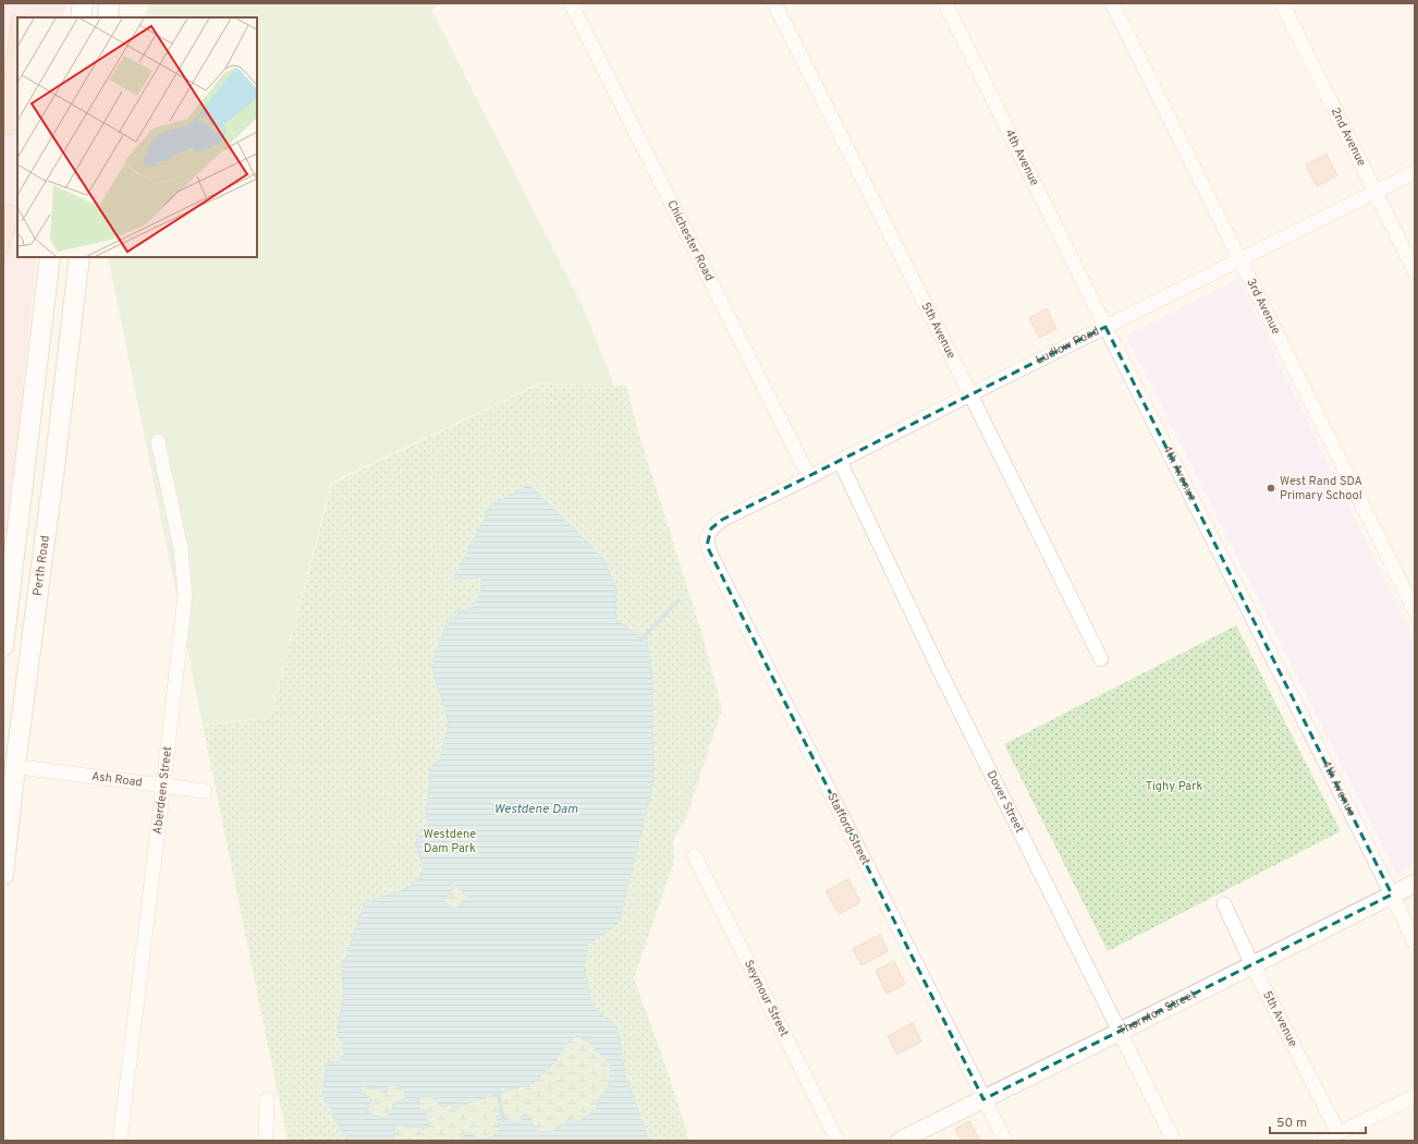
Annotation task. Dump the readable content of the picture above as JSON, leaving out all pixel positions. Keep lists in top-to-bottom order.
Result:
{
  "streets": {
    "main road": ["Perth Road"],
    "street": [
      "2nd Avenue",
      "4th Avenue",
      "Chichester Road",
      "3rd Avenue",
      "5th Avenue",
      "Ludlow Road",
      "Ash Road",
      "Aberdeen Street",
      "Dover Street",
      "Stafford Street",
      "Seymour Street",
      "Thornton Street"
    ]
  },
  "crossings": [
    ["2nd Avenue", "Ludlow Road"],
    ["4th Avenue", "Ludlow Road"],
    ["4th Avenue", "Thornton Street"],
    ["Chichester Road", "Ludlow Road"],
    ["3rd Avenue", "Ludlow Road"],
    ["5th Avenue", "Ludlow Road"],
    ["5th Avenue", "Thornton Street"],
    ["Ludlow Road", "Dover Street"],
    ["Ludlow Road", "Stafford Street"],
    ["Ash Road", "Aberdeen Street"],
    ["Dover Street", "Thornton Street"],
    ["Stafford Street", "Thornton Street"]
  ],
  "water": ["Westdene Dam"],
  "parks": ["Tighy Park", "Westdene Dam Park"],
  "places": ["West Rand SDA Primary School"],
  "scale_bar": "50 m"
}
